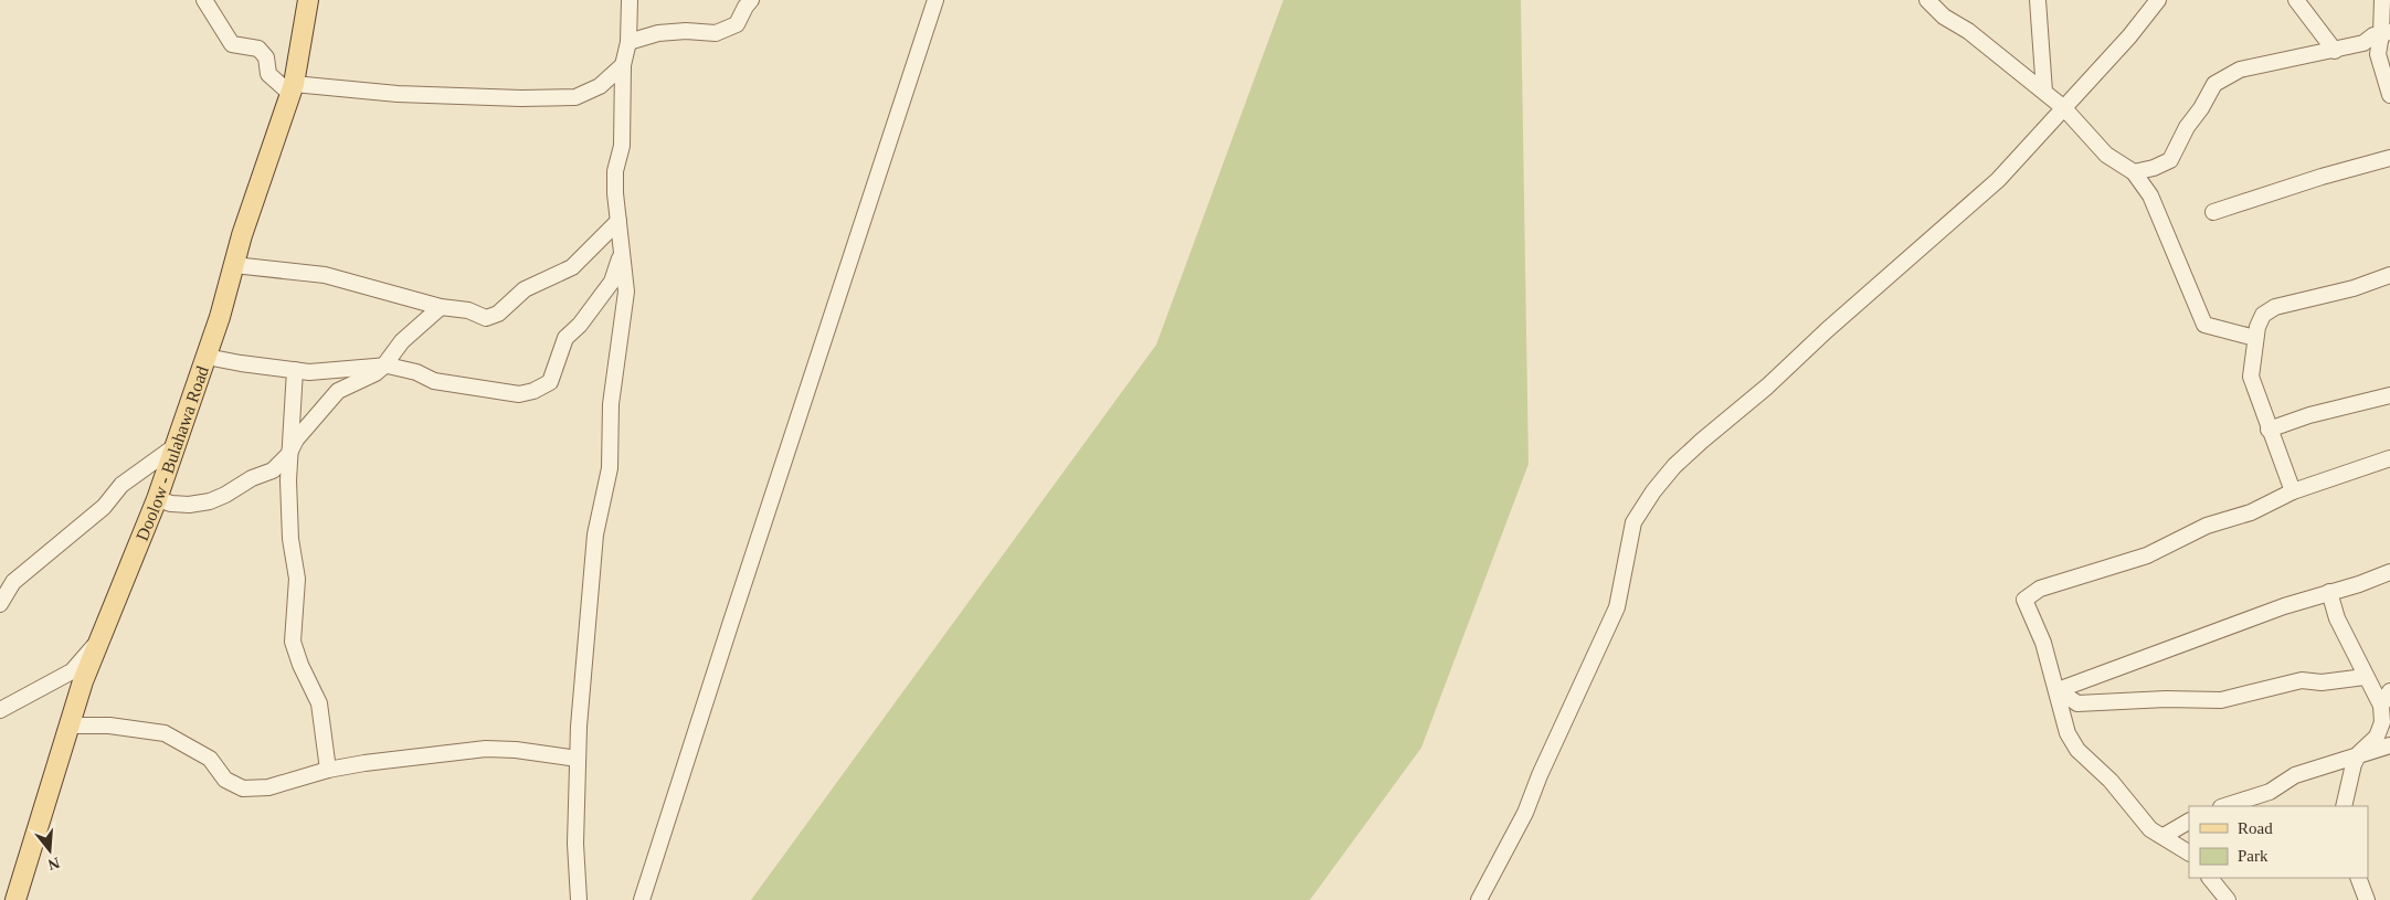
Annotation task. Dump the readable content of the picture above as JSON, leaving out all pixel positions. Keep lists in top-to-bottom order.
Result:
{
  "streets": {
    "main road": ["Doolow - Bulahawa Road"]
  },
  "legend": ["Road", "Park"],
  "north": "bottom"
}
